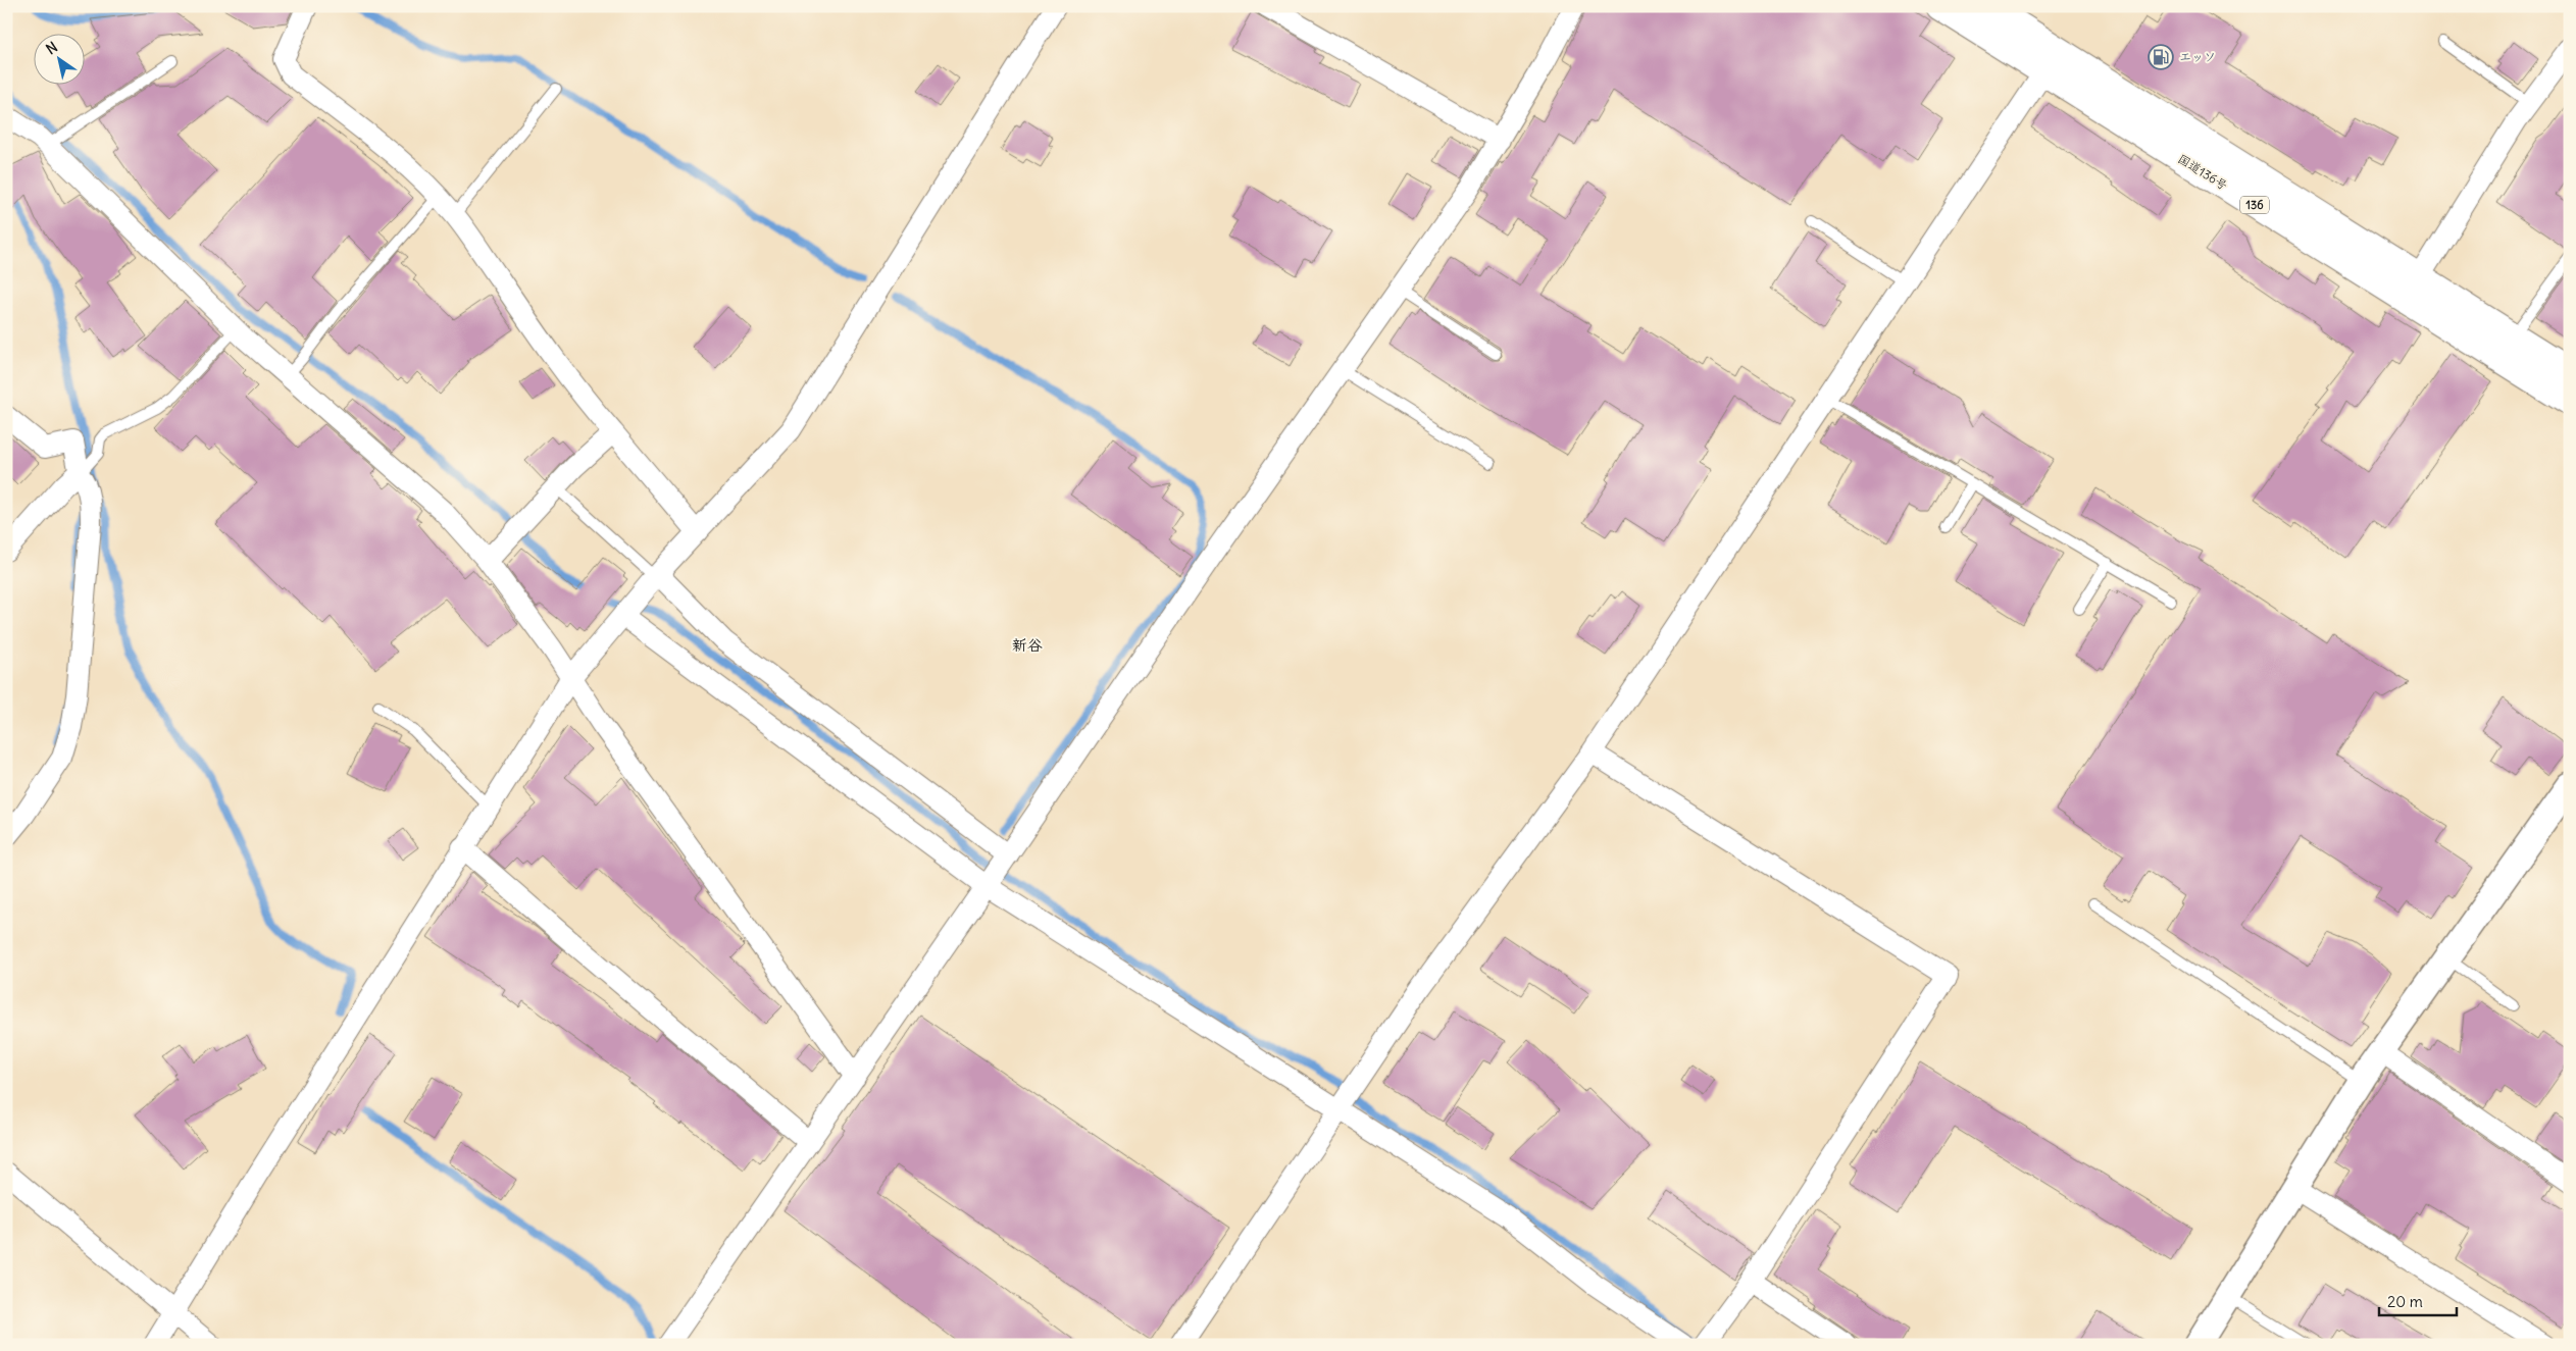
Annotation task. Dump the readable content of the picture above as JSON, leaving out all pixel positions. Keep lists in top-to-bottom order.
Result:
{
  "streets": {
    "highway": ["国道136号", "136"]
  },
  "districts": ["新谷"],
  "places": {
    "fuel station": ["エッソ"]
  },
  "scale_bar": "20 m",
  "north": "top left"
}
